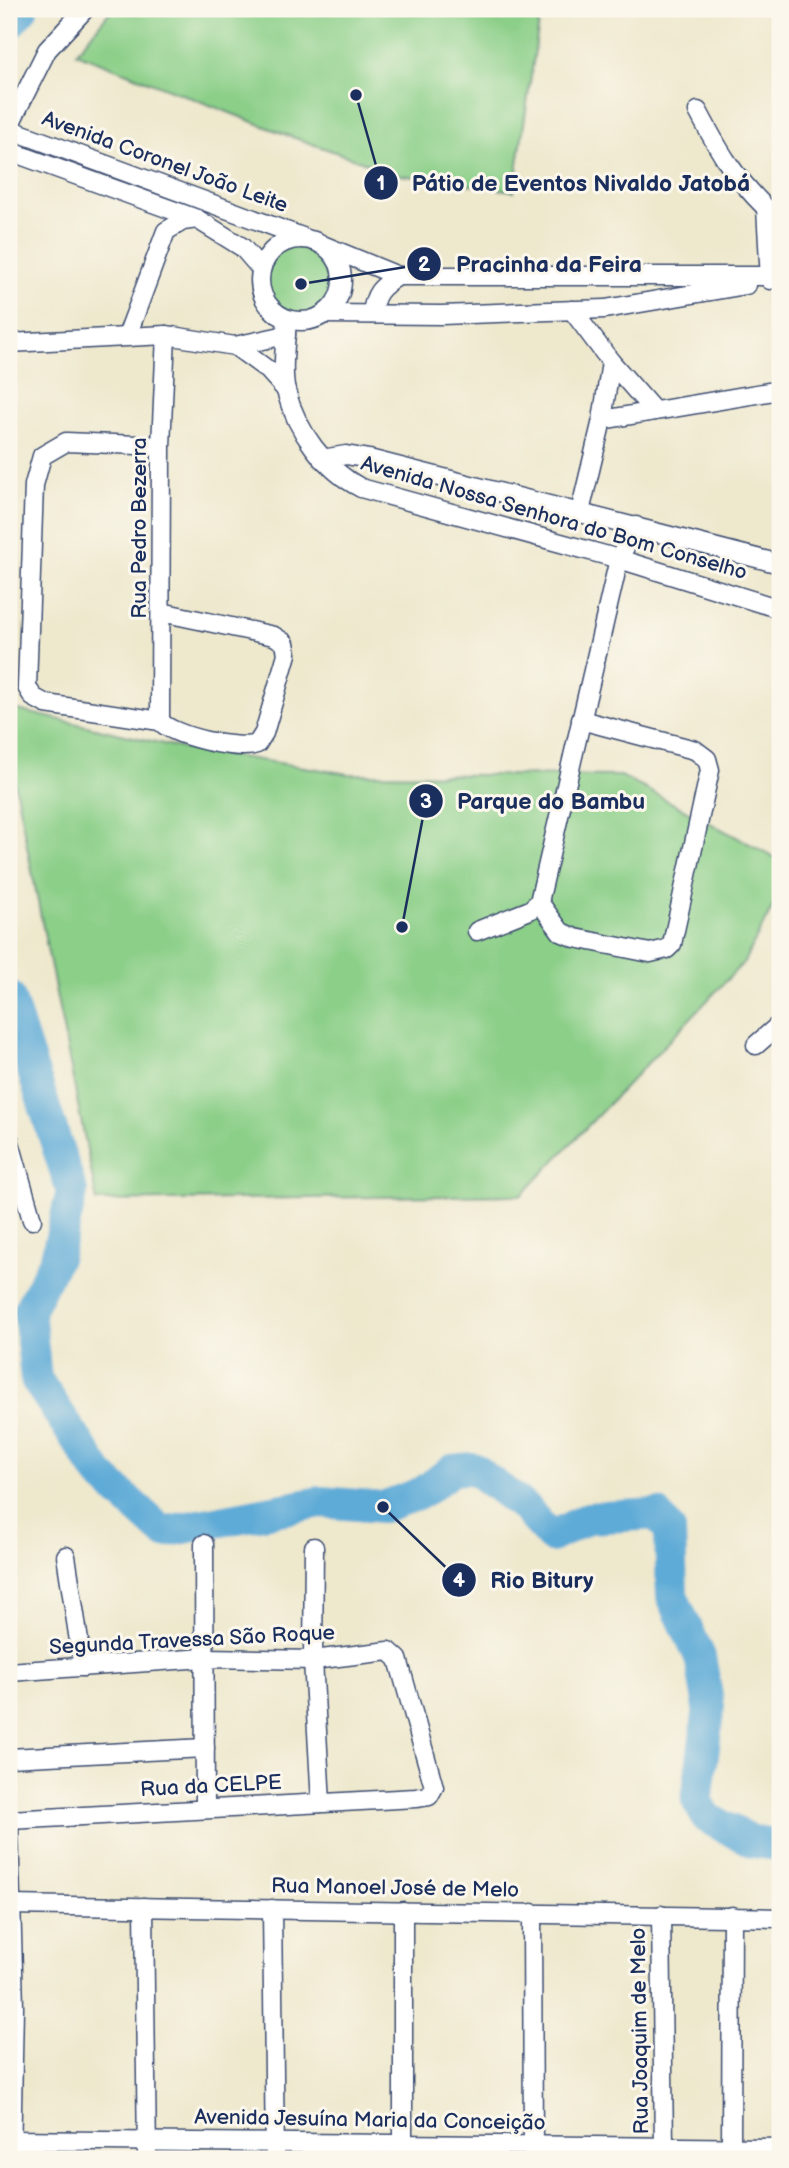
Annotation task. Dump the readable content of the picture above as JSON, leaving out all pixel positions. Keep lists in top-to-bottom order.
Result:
{
  "streets": {
    "street": [
      "Avenida Coronel João Leite",
      "Avenida Nossa Senhora do Bom Conselho",
      "Rua Pedro Bezerra",
      "Segunda Travessa São Roque",
      "Rua da CELPE",
      "Rua Manoel José de Melo",
      "Rua Joaquim de Melo",
      "Avenida Jesuína Maria da Conceição"
    ]
  },
  "crossings": [
    ["Avenida Coronel João Leite", "Avenida Nossa Senhora do Bom Conselho"],
    ["Segunda Travessa São Roque", "Rua da CELPE"],
    ["Rua Manoel José de Melo", "Rua Joaquim de Melo"],
    ["Rua Joaquim de Melo", "Avenida Jesuína Maria da Conceição"]
  ],
  "places": [
    "Pátio de Eventos Nivaldo Jatobá",
    "Pracinha da Feira",
    "Parque do Bambu",
    "Rio Bitury"
  ]
}
